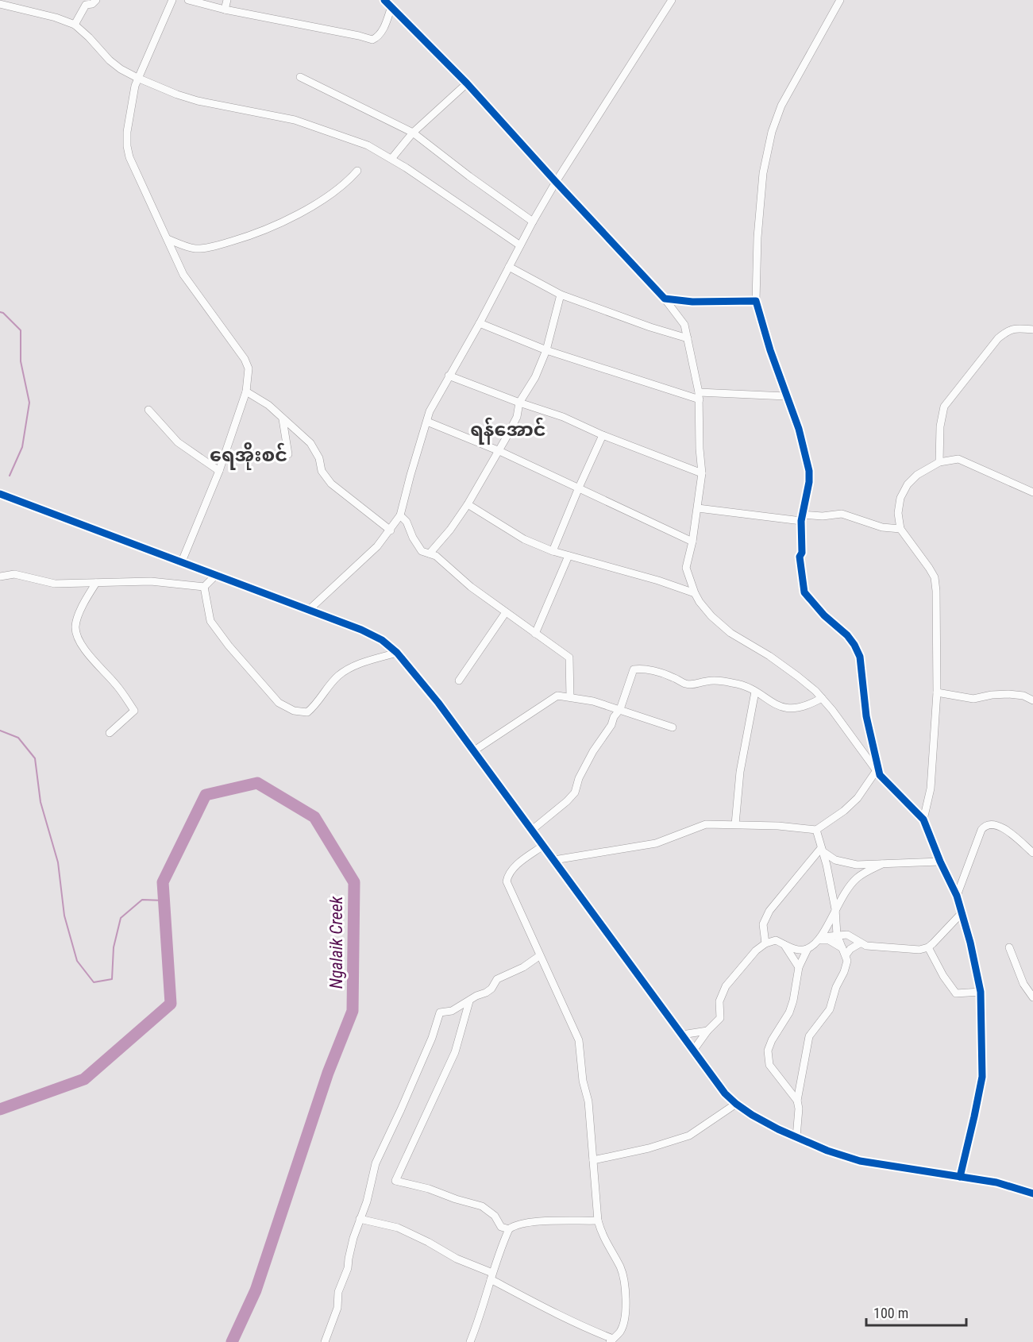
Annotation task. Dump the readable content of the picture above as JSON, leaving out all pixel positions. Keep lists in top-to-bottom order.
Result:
{
  "districts": ["ရန်အောင်", "ရေအိုးစင်"],
  "water": ["Ngalaik Creek"],
  "scale_bar": "100 m"
}
